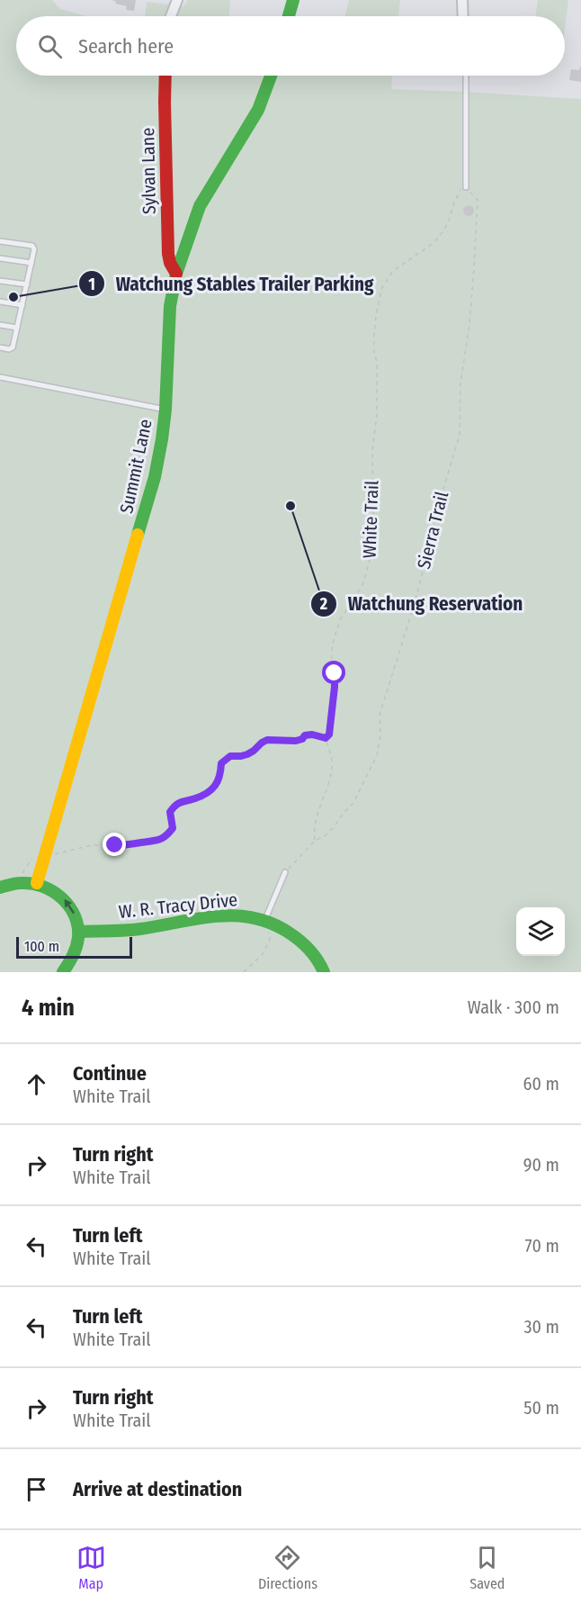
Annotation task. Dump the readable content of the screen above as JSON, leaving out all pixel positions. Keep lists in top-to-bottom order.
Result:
{
  "streets": {
    "street": ["Sylvan Lane", "Summit Lane", "W. R. Tracy Drive"],
    "path": ["White Trail", "Sierra Trail"]
  },
  "crossings": [
    ["Sylvan Lane", "Summit Lane"],
    ["White Trail", "Sierra Trail"]
  ],
  "places": ["Watchung Stables Trailer Parking", "Watchung Reservation"],
  "scale_bar": "100 m",
  "page": {
    "search": "Search here",
    "scale": "100 m",
    "heading": ["4 min", "Walk · 300 m"],
    "list": [
      ["Continue", "White Trail", "60 m"],
      ["Turn right", "White Trail", "90 m"],
      ["Turn left", "White Trail", "70 m"],
      ["Turn left", "White Trail", "30 m"],
      ["Turn right", "White Trail", "50 m"],
      "Arrive at destination"
    ],
    "nav": ["Map", "Directions", "Saved"]
  }
}
